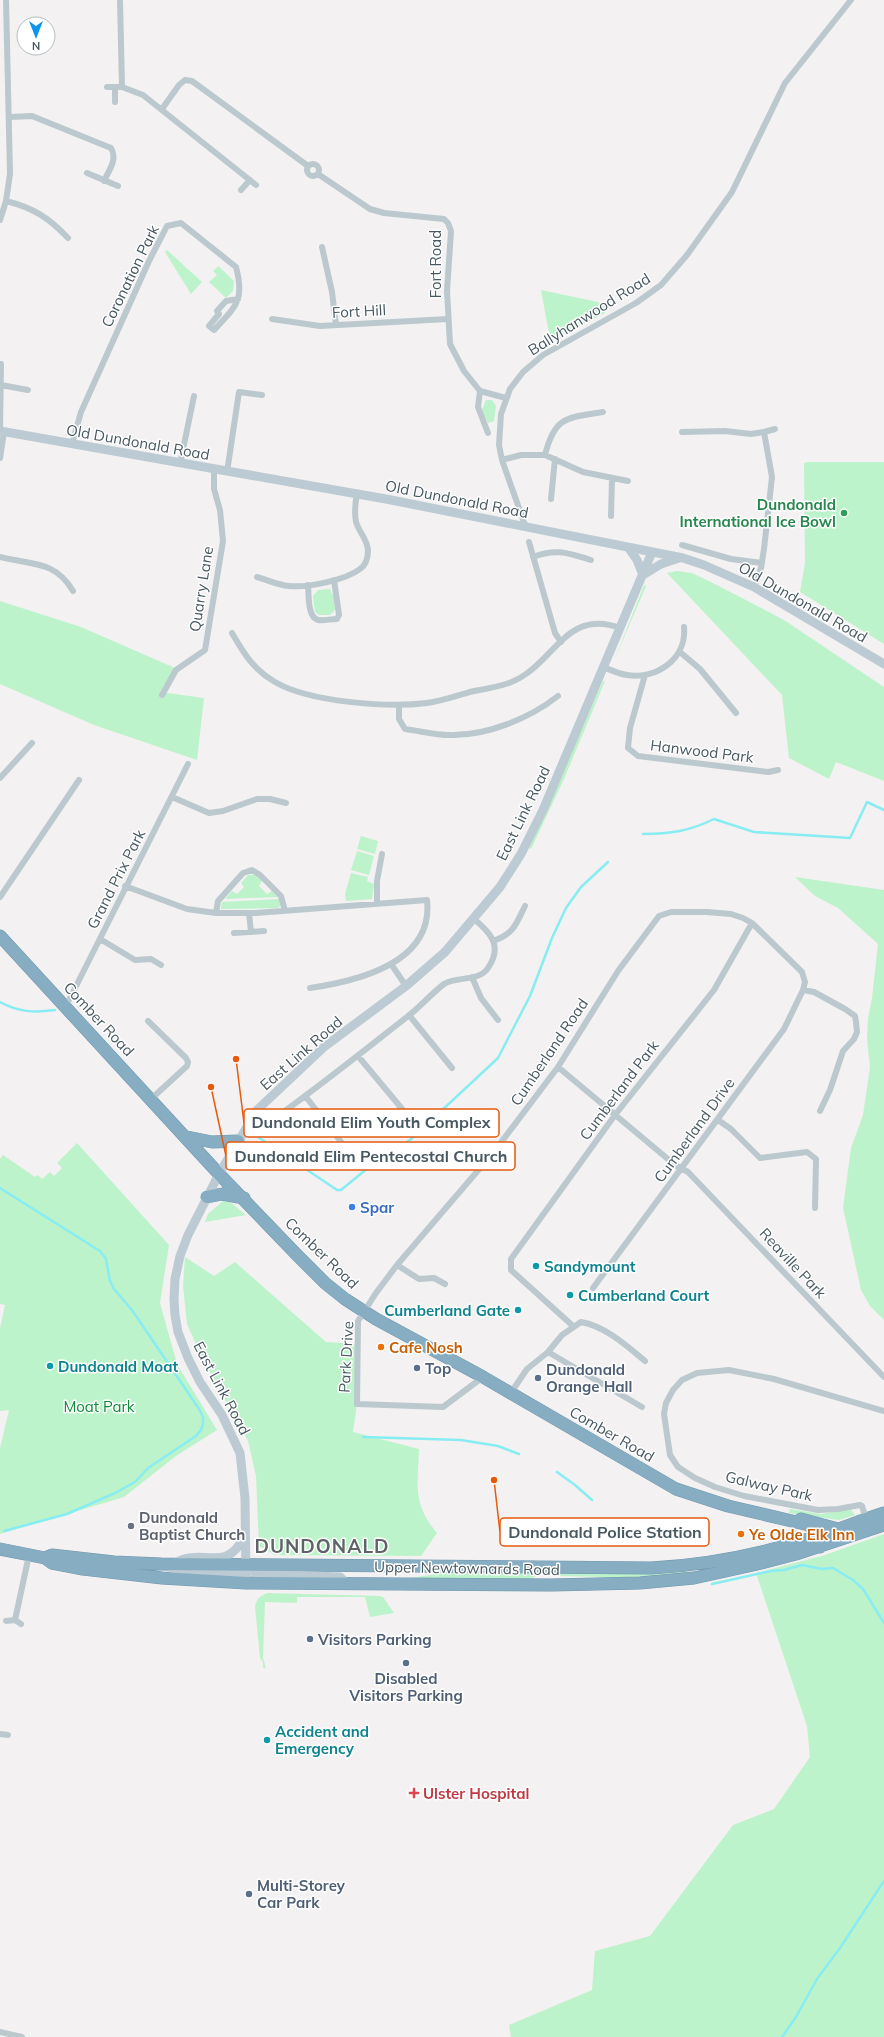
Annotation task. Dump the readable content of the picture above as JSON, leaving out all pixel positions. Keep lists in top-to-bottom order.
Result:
{
  "streets": {
    "highway": ["Comber Road", "Upper Newtownards Road"],
    "street": [
      "Fort Road",
      "Coronation Park",
      "Fort Hill",
      "Ballyhanwood Road",
      "Old Dundonald Road",
      "Quarry Lane",
      "Hanwood Park",
      "East Link Road",
      "Grand Prix Park",
      "Cumberland Road",
      "Cumberland Park",
      "Cumberland Drive",
      "Reaville Park",
      "Park Drive",
      "Galway Park"
    ]
  },
  "crossings": [
    ["Fort Road", "Fort Hill"],
    ["Coronation Park", "Old Dundonald Road"],
    ["Ballyhanwood Road", "Old Dundonald Road"],
    ["Old Dundonald Road", "Quarry Lane"],
    ["Old Dundonald Road", "East Link Road"],
    ["East Link Road", "Comber Road"],
    ["East Link Road", "Upper Newtownards Road"],
    ["Grand Prix Park", "Comber Road"],
    ["Comber Road", "Cumberland Road"],
    ["Comber Road", "Park Drive"],
    ["Comber Road", "Upper Newtownards Road"],
    ["Cumberland Road", "Cumberland Park"],
    ["Cumberland Road", "Cumberland Drive"],
    ["Cumberland Road", "Reaville Park"],
    ["Cumberland Road", "Park Drive"],
    ["Cumberland Park", "Cumberland Drive"],
    ["Cumberland Park", "Reaville Park"],
    ["Cumberland Drive", "Reaville Park"],
    ["Galway Park", "Upper Newtownards Road"]
  ],
  "districts": ["DUNDONALD"],
  "parks": ["Moat Park"],
  "places": {
    "other": [
      "Dundonald International Ice Bowl",
      "Dundonald Elim Youth Complex",
      "Dundonald Elim Pentecostal Church",
      "Spar",
      "Sandymount",
      "Cumberland Court",
      "Cumberland Gate",
      "Cafe Nosh",
      "Dundonald Moat",
      "Top",
      "Dundonald Orange Hall",
      "Dundonald Police Station",
      "Dundonald Baptist Church",
      "Ye Olde Elk Inn",
      "Visitors Parking",
      "Disabled Visitors Parking",
      "Accident and Emergency",
      "Multi-Storey Car Park"
    ],
    "health": ["Ulster Hospital"]
  },
  "north": "bottom"
}
